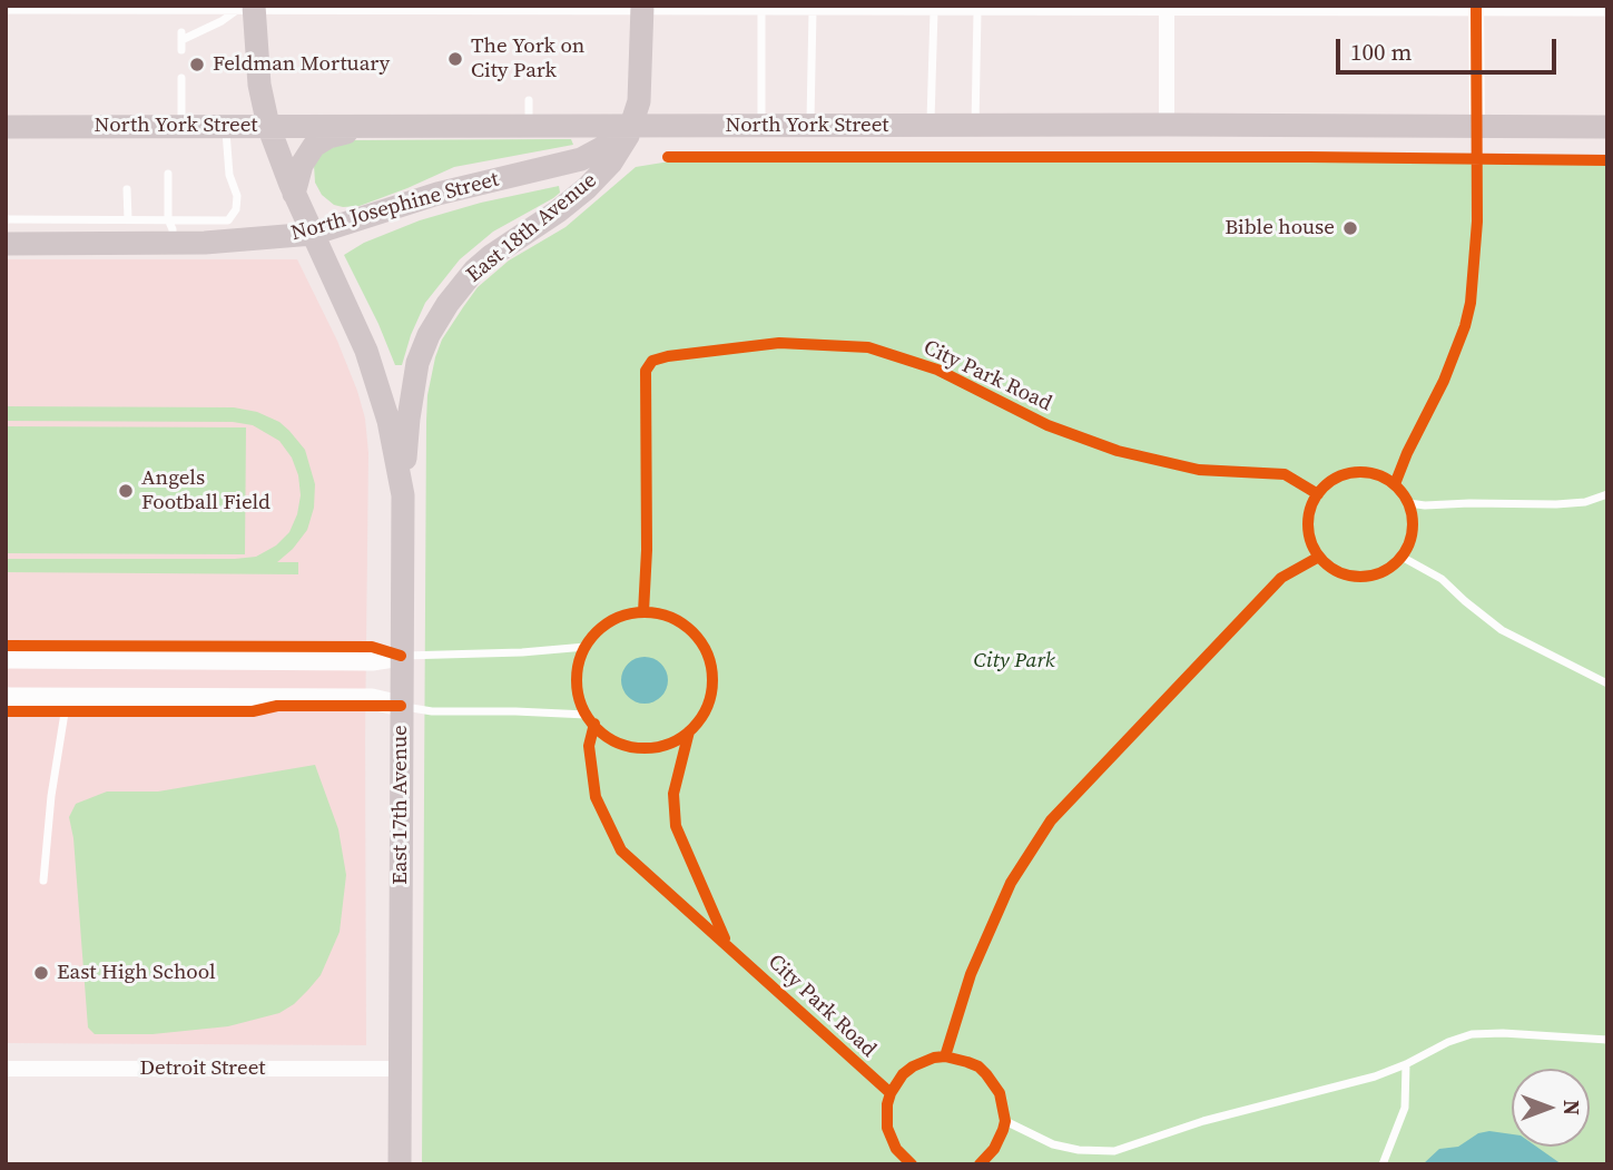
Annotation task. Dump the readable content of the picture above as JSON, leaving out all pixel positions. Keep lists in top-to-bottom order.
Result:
{
  "streets": {
    "main road": [
      "North York Street",
      "North Josephine Street",
      "East 18th Avenue",
      "East 17th Avenue"
    ],
    "street": ["Detroit Street"],
    "lane": ["City Park Road"]
  },
  "crossings": [
    ["North York Street", "North Josephine Street"],
    ["North York Street", "East 18th Avenue"],
    ["North York Street", "East 17th Avenue"],
    ["North Josephine Street", "East 18th Avenue"],
    ["North Josephine Street", "East 17th Avenue"],
    ["East 18th Avenue", "East 17th Avenue"],
    ["East 17th Avenue", "Detroit Street"]
  ],
  "parks": ["City Park"],
  "places": [
    "The York on City Park",
    "Feldman Mortuary",
    "Bible house",
    "Angels Football Field",
    "East High School"
  ],
  "scale_bar": "100 m",
  "north": "right"
}
